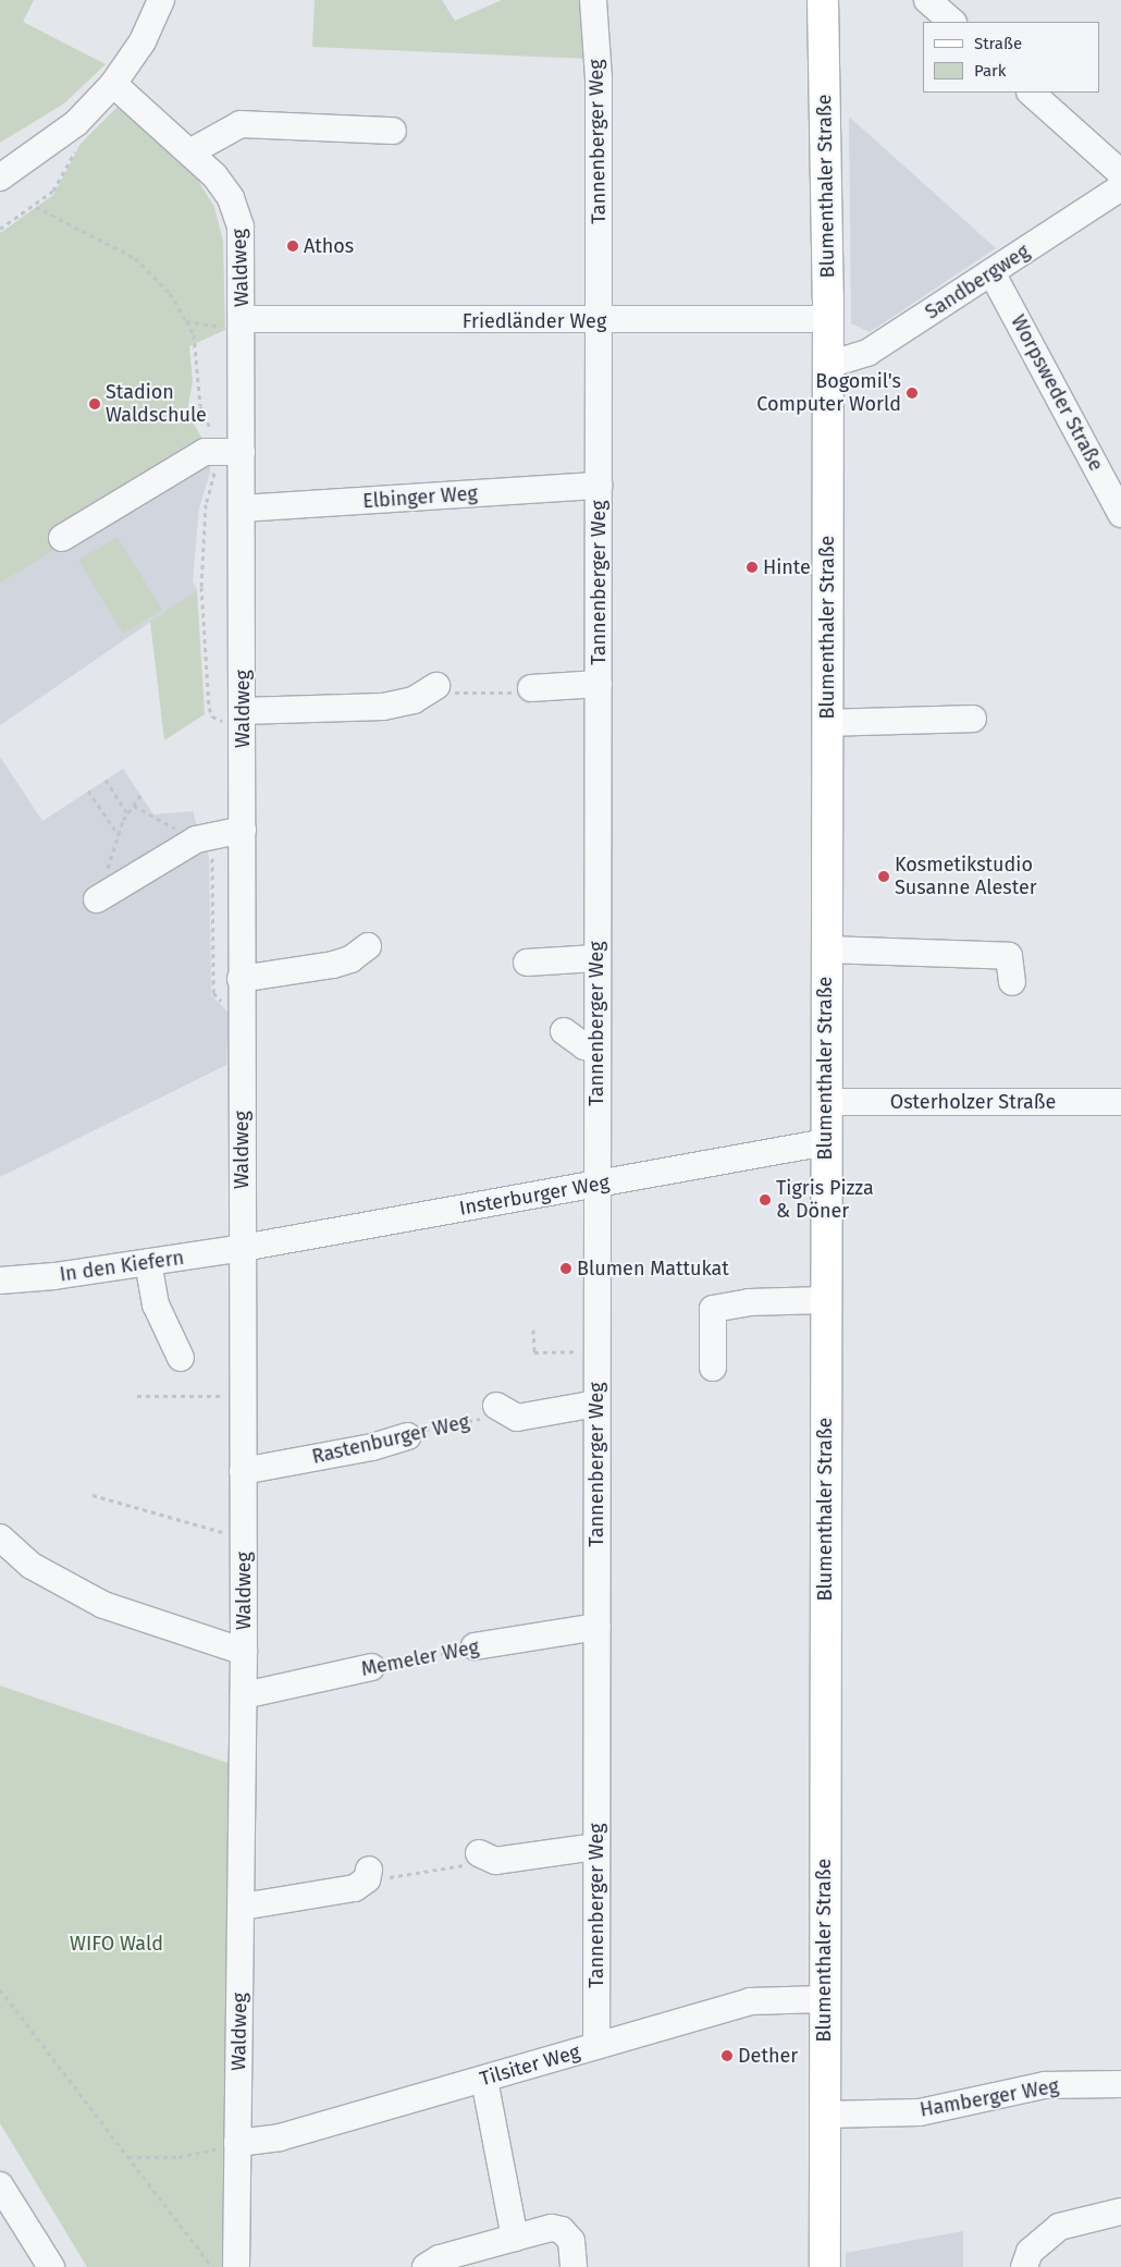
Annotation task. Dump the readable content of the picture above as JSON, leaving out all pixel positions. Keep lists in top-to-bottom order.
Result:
{
  "streets": {
    "main road": ["Blumenthaler Straße"],
    "street": [
      "Tannenberger Weg",
      "Waldweg",
      "Sandbergweg",
      "Friedländer Weg",
      "Worpsweder Straße",
      "Elbinger Weg",
      "Osterholzer Straße",
      "Insterburger Weg",
      "In den Kiefern",
      "Rastenburger Weg",
      "Memeler Weg",
      "Tilsiter Weg",
      "Hamberger Weg"
    ]
  },
  "crossings": [
    ["Tannenberger Weg", "Friedländer Weg"],
    ["Tannenberger Weg", "Elbinger Weg"],
    ["Tannenberger Weg", "Insterburger Weg"],
    ["Tannenberger Weg", "Memeler Weg"],
    ["Tannenberger Weg", "Tilsiter Weg"],
    ["Blumenthaler Straße", "Sandbergweg"],
    ["Blumenthaler Straße", "Friedländer Weg"],
    ["Blumenthaler Straße", "Osterholzer Straße"],
    ["Blumenthaler Straße", "Insterburger Weg"],
    ["Blumenthaler Straße", "Tilsiter Weg"],
    ["Blumenthaler Straße", "Hamberger Weg"],
    ["Waldweg", "Friedländer Weg"],
    ["Waldweg", "Elbinger Weg"],
    ["Waldweg", "Insterburger Weg"],
    ["Waldweg", "In den Kiefern"],
    ["Waldweg", "Rastenburger Weg"],
    ["Waldweg", "Memeler Weg"],
    ["Waldweg", "Tilsiter Weg"],
    ["Sandbergweg", "Worpsweder Straße"],
    ["Insterburger Weg", "In den Kiefern"]
  ],
  "parks": ["WIFO Wald"],
  "places": [
    "Athos",
    "Bogomil's Computer World",
    "Stadion Waldschule",
    "Hinte",
    "Kosmetikstudio Susanne Alester",
    "Tigris Pizza & Döner",
    "Blumen Mattukat",
    "Dether"
  ],
  "legend": ["Straße", "Park"]
}
